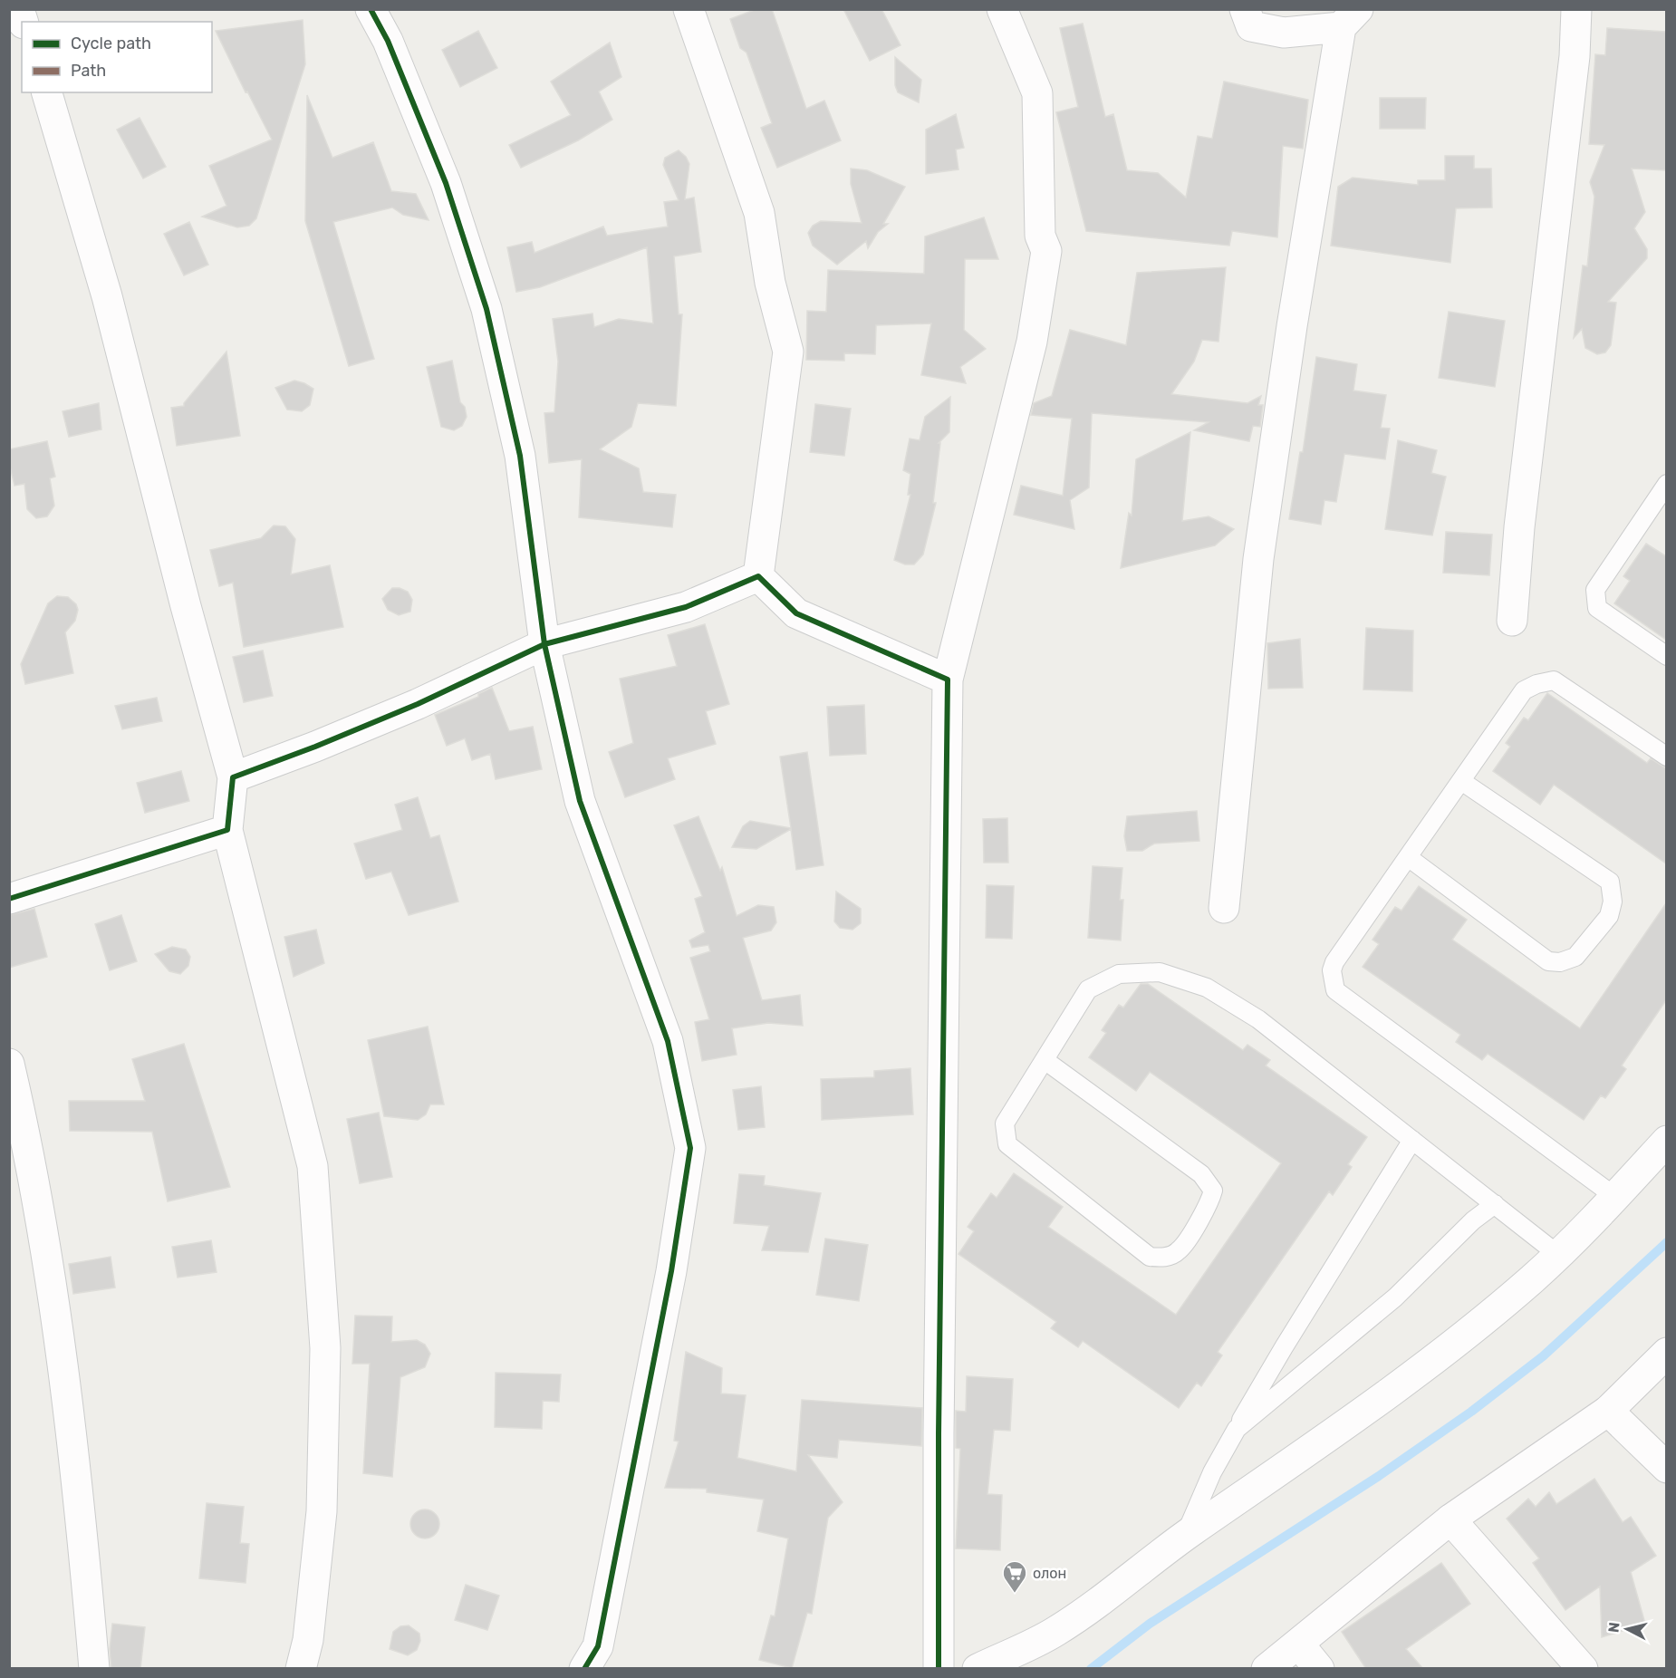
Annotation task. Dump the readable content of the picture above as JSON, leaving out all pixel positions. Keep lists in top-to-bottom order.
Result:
{
  "places": {
    "supermarket": ["олон"]
  },
  "legend": ["Cycle path", "Path"],
  "north": "left"
}
